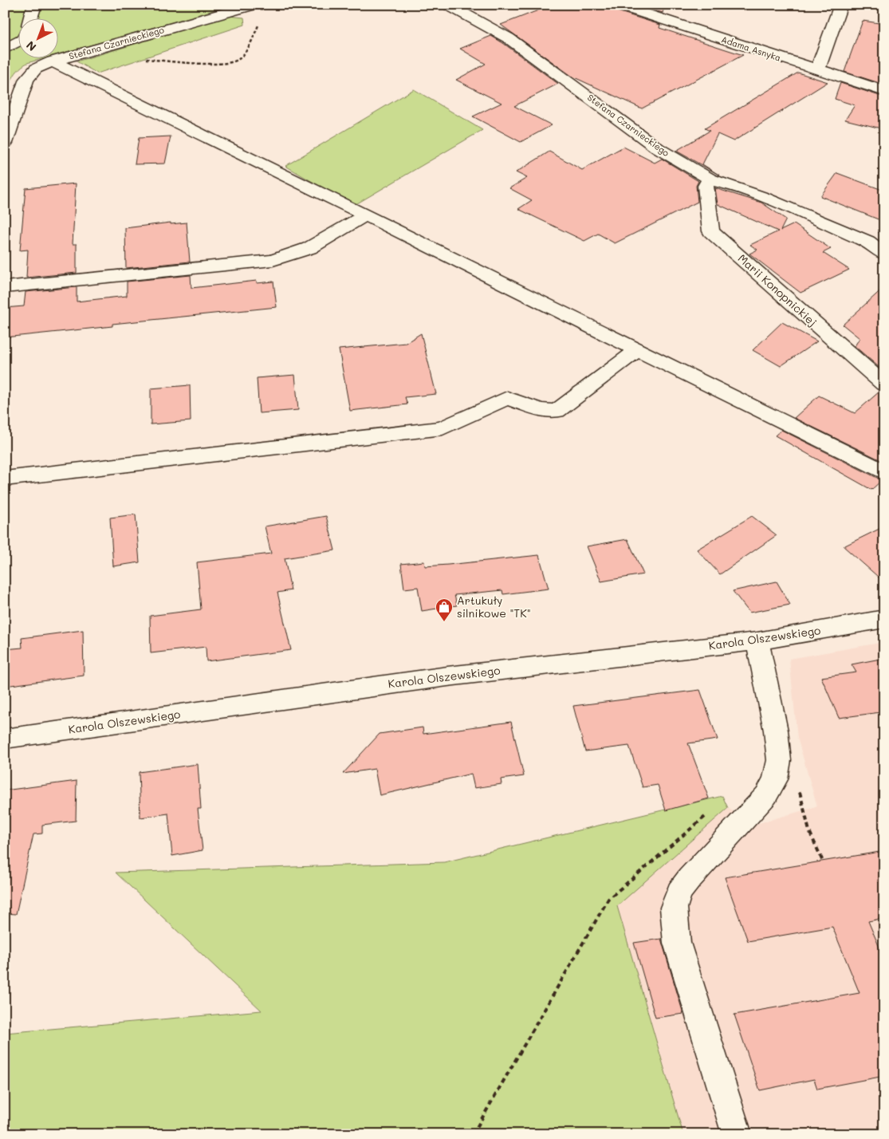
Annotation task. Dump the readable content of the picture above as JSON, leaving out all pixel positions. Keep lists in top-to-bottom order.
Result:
{
  "streets": {
    "street": [
      "Stefana Czarnieckiego",
      "Adama Asnyka",
      "Marii Konopnickiej",
      "Karola Olszewskiego"
    ]
  },
  "crossings": [
    ["Stefana Czarnieckiego", "Marii Konopnickiej"]
  ],
  "places": {
    "shop": ["Artukuły silnikowe \"TK\""]
  },
  "north": "bottom left"
}
